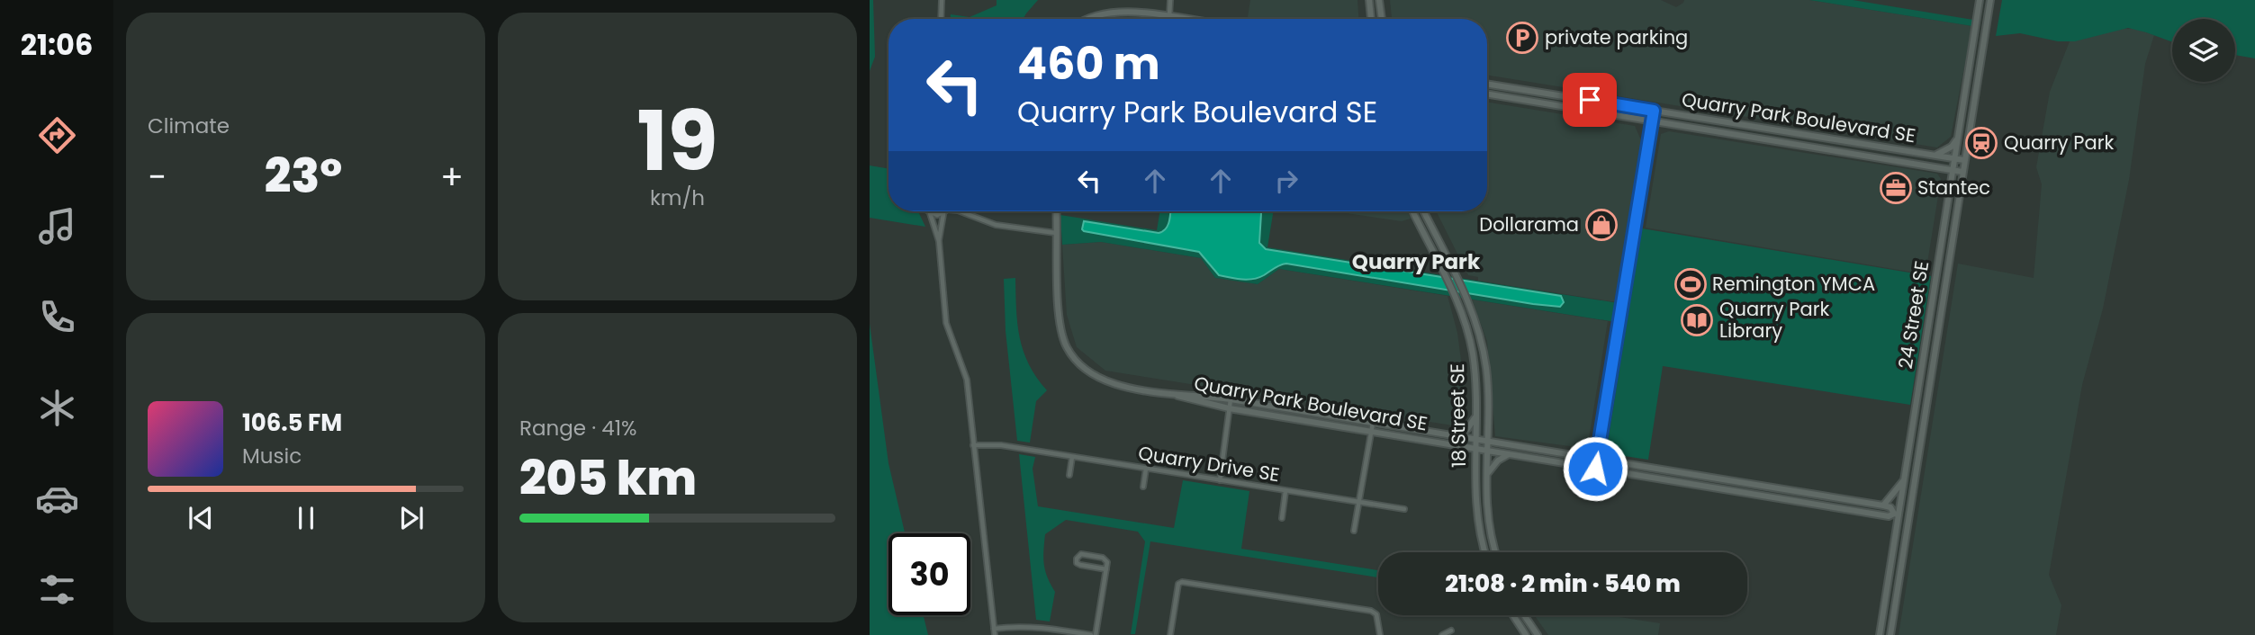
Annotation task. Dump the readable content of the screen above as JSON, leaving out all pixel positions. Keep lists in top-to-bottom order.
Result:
{
  "streets": {
    "main road": ["Quarry Park Boulevard SE", "24 Street SE", "18 Street SE"],
    "street": ["Quarry Drive SE"]
  },
  "crossings": [
    ["Quarry Park Boulevard SE", "24 Street SE"],
    ["Quarry Park Boulevard SE", "18 Street SE"]
  ],
  "districts": ["Quarry Park"],
  "places": {
    "parking": ["private parking"],
    "station": ["Quarry Park"],
    "office": ["Stantec"],
    "shop": ["Dollarama"],
    "sports": ["Remington YMCA"],
    "library": ["Quarry Park Library"]
  },
  "page": {
    "tabs": "21:06",
    "tile": [
      "Climate",
      ["19", "km/h"],
      ["Range · 41%", "205 km"]
    ],
    "turn": ["460 m", "Quarry Park Boulevard SE"],
    "heat": ["−", "23°", "+"],
    "song": ["106.5 FM", "Music"],
    "limit": "30",
    "trip": "21:08 · 2 min · 540 m"
  }
}
